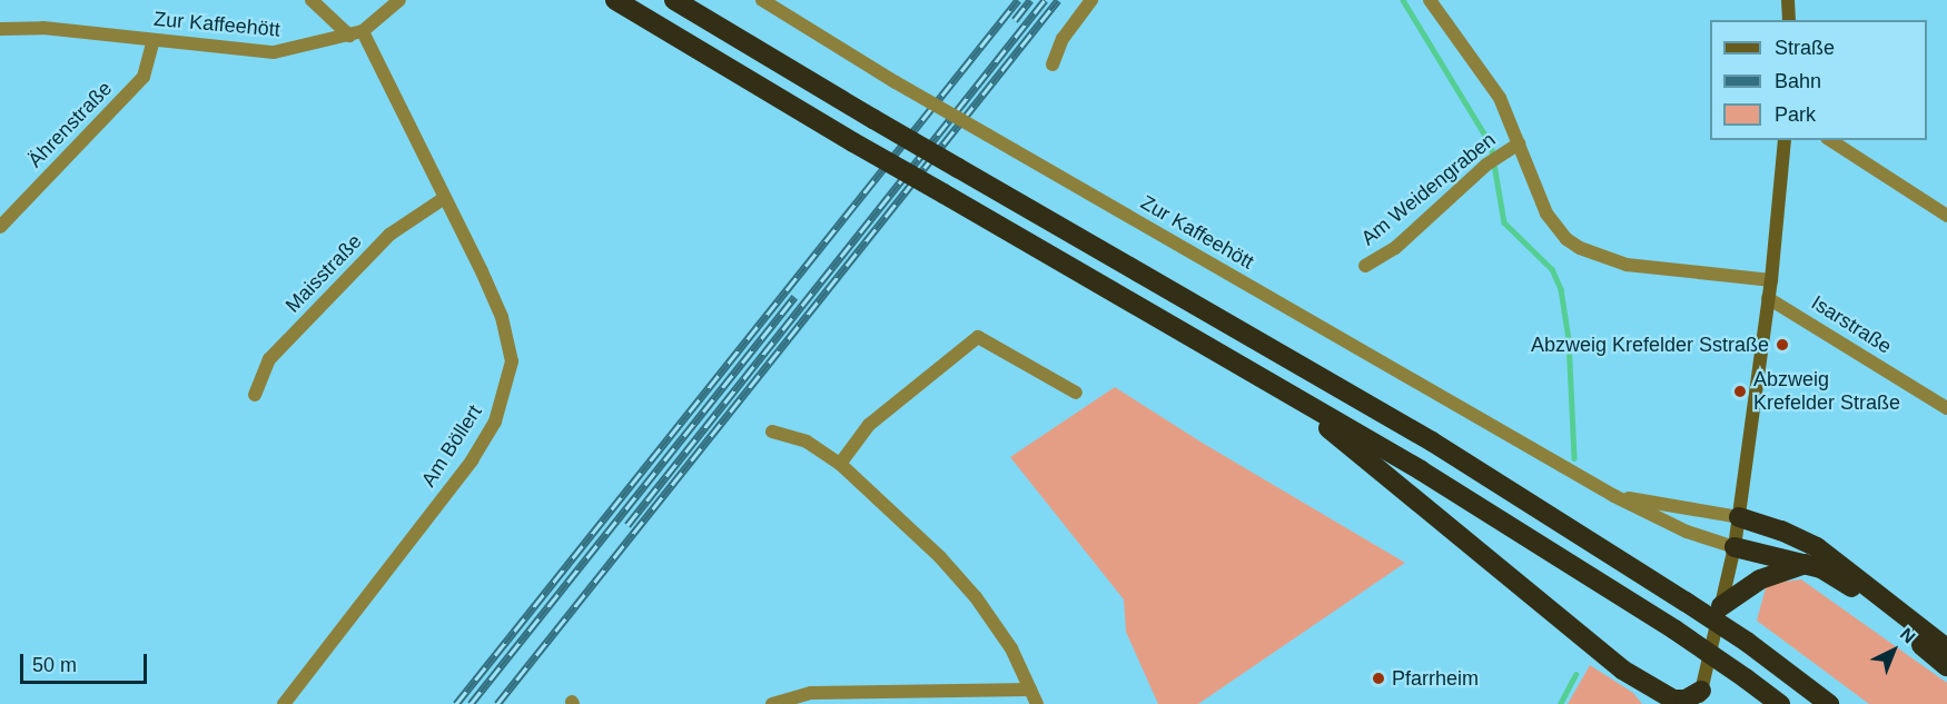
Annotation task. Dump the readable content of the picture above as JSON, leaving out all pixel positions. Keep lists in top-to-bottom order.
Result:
{
  "streets": {
    "street": [
      "Zur Kaffeehött",
      "Ährenstraße",
      "Am Weidengraben",
      "Maisstraße",
      "Isarstraße",
      "Am Böllert"
    ]
  },
  "crossings": [
    ["Zur Kaffeehött", "Ährenstraße"],
    ["Zur Kaffeehött", "Am Böllert"],
    ["Maisstraße", "Am Böllert"]
  ],
  "places": ["Abzweig Krefelder Sstraße", "Abzweig Krefelder Straße", "Pfarrheim"],
  "legend": ["Straße", "Bahn", "Park"],
  "scale_bar": "50 m",
  "north": "top right"
}
